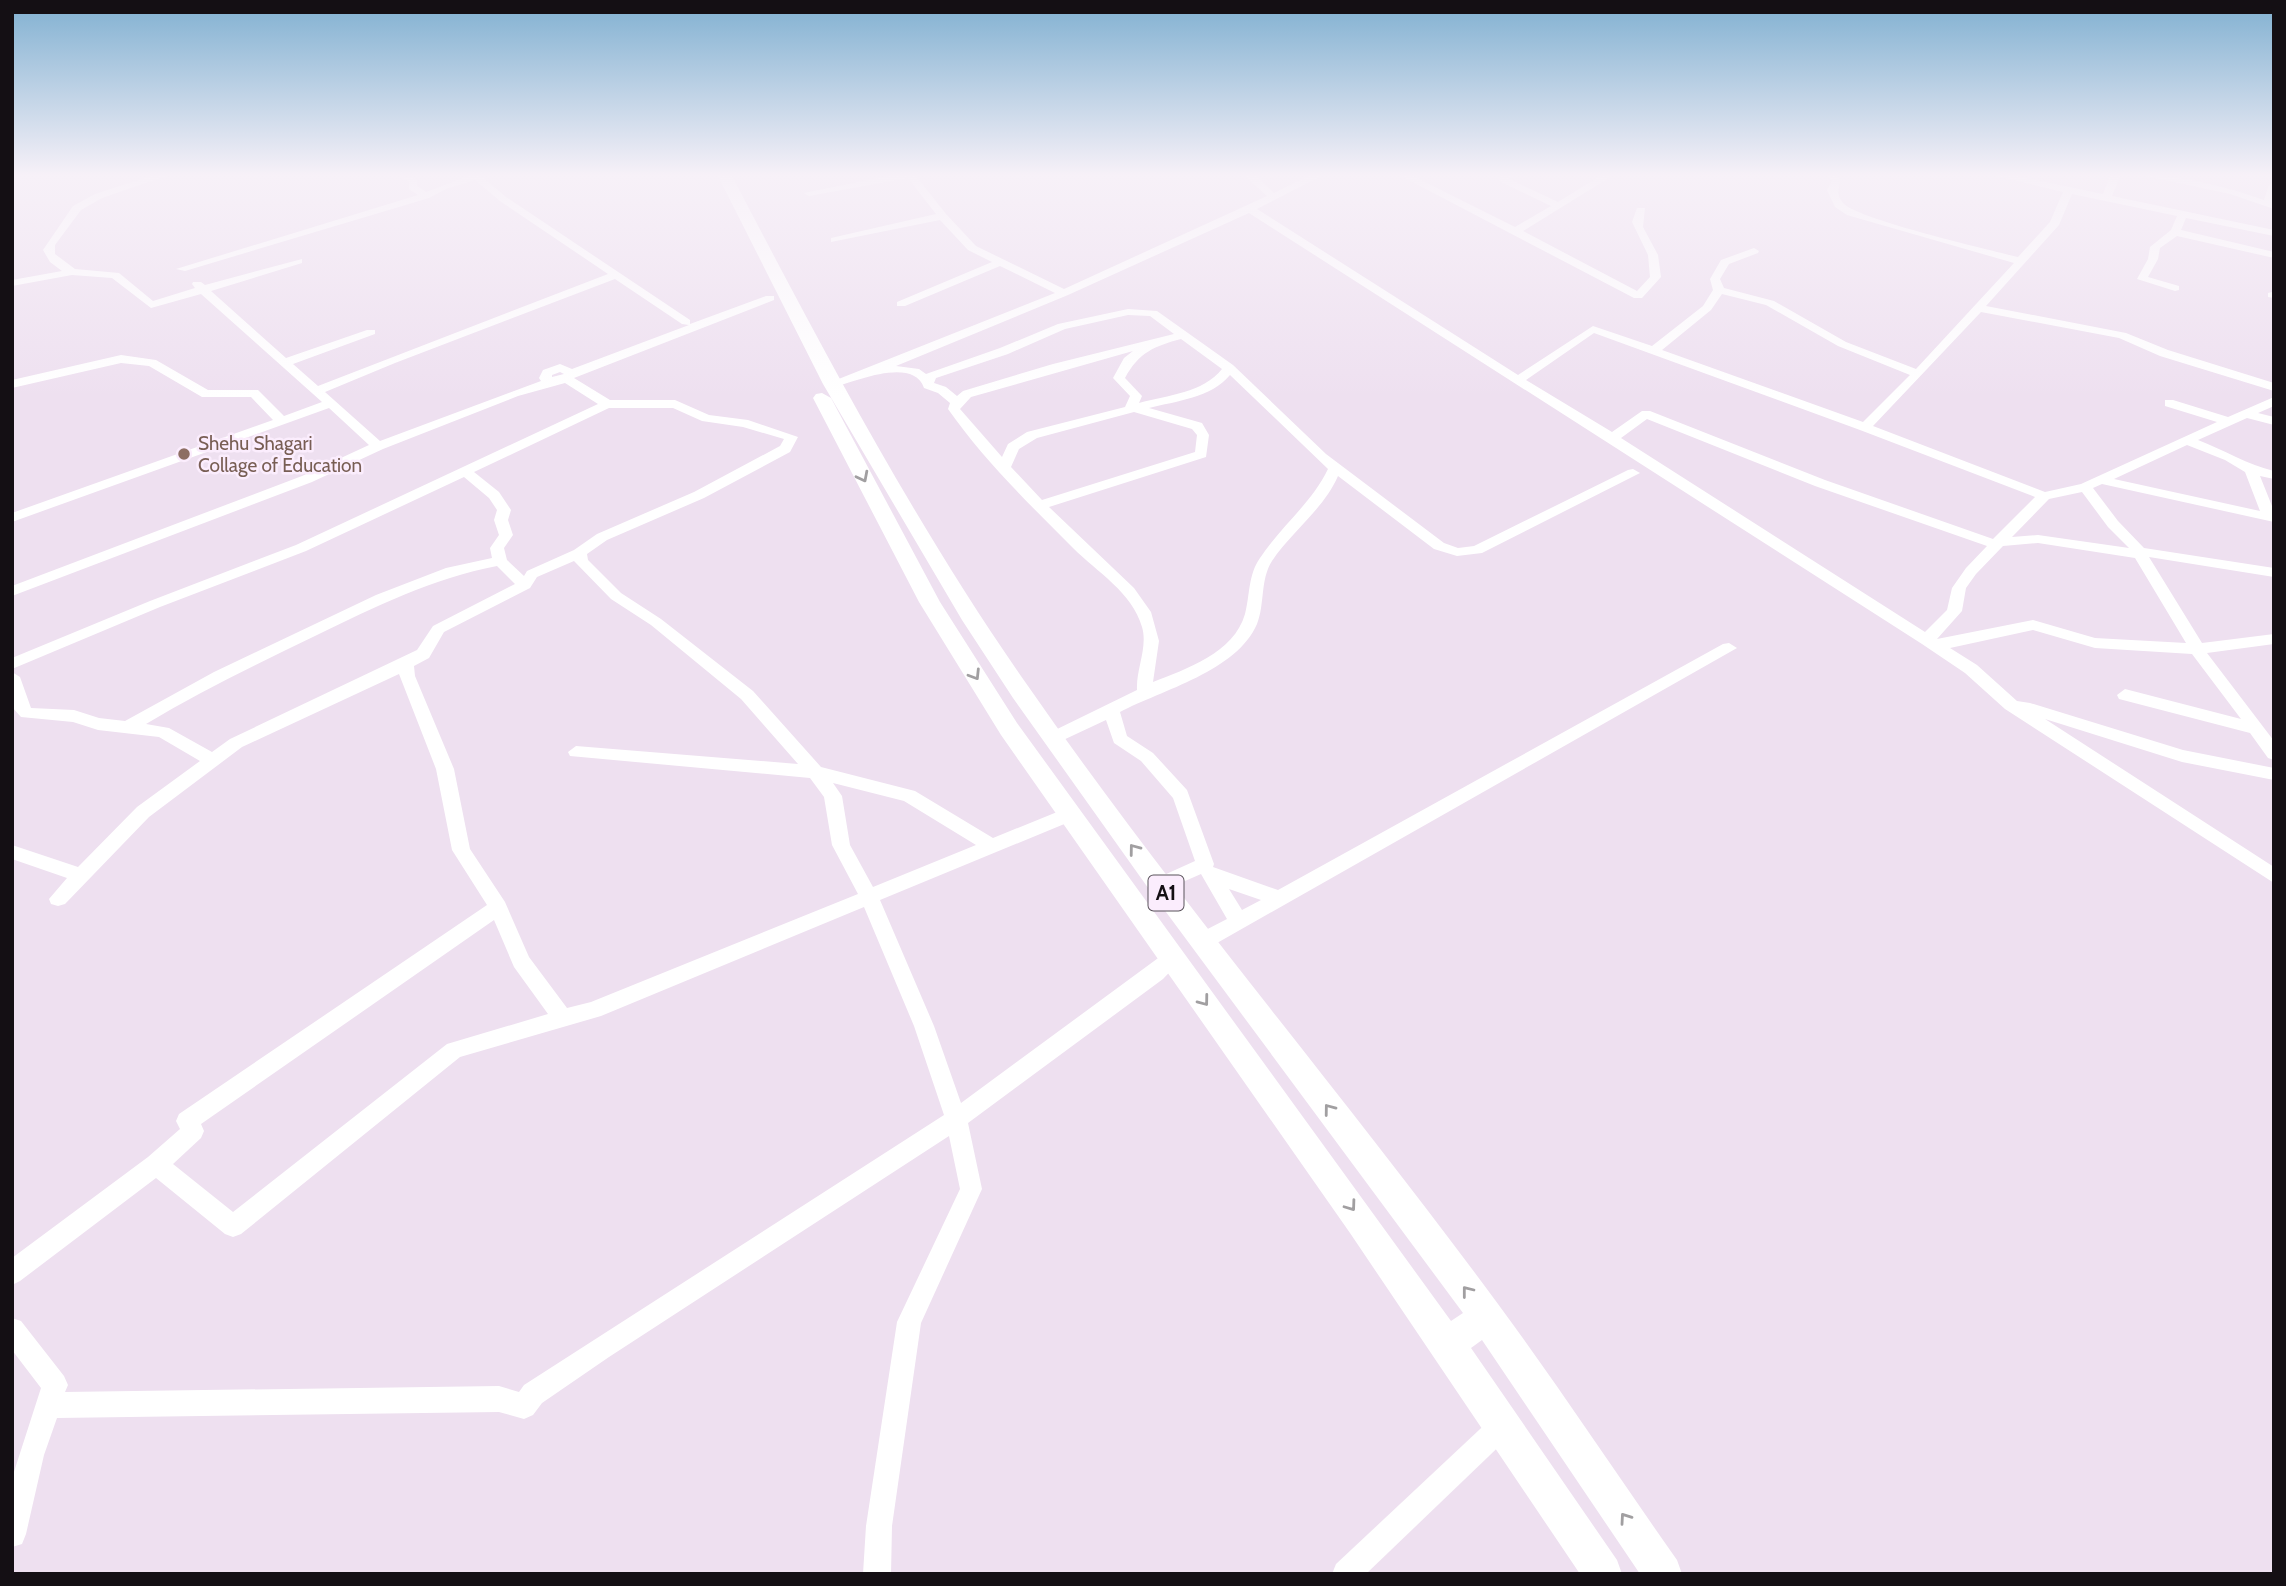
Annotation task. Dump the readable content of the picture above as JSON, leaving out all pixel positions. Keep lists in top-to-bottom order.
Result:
{
  "streets": {
    "highway": ["A1"]
  },
  "places": ["Shehu Shagari Collage of Education"]
}
